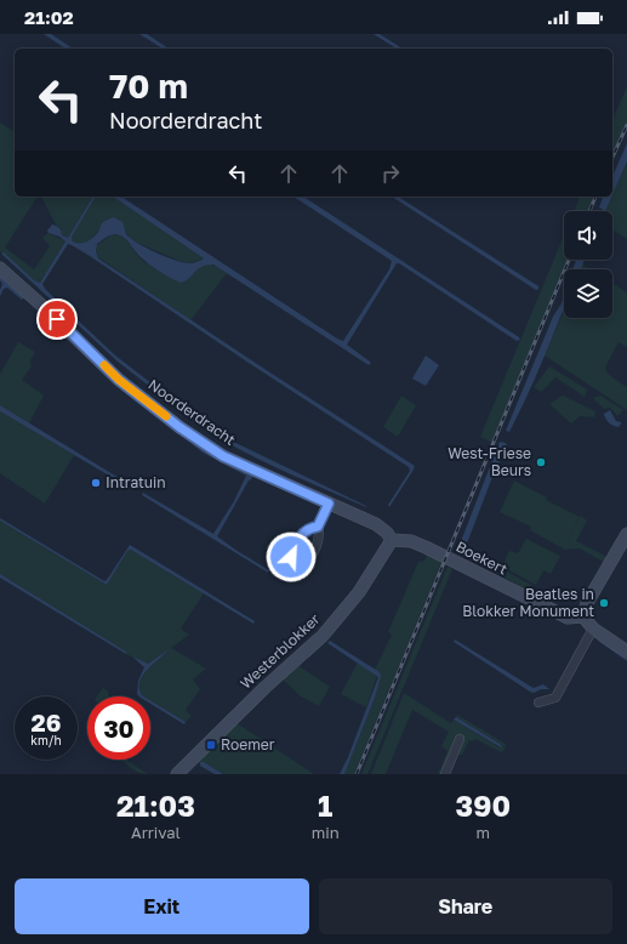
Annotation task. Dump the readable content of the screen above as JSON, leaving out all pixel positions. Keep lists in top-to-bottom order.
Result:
{
  "streets": {
    "street": ["Noorderdracht", "Boekert", "Westerblokker"]
  },
  "crossings": [
    ["Noorderdracht", "Boekert"],
    ["Noorderdracht", "Westerblokker"],
    ["Boekert", "Westerblokker"]
  ],
  "places": {
    "other": ["West-Friese Beurs", "Intratuin", "Beatles in Blokker Monument"],
    "transit": ["Roemer"]
  },
  "page": {
    "status": "21:02",
    "turn": ["70 m", "Noorderdracht"],
    "speed": "26 km/h",
    "limit": "30",
    "eta": [
      "21:03",
      "Arrival",
      "1",
      "min",
      "390",
      "m"
    ],
    "buttons": ["Exit", "Share"]
  }
}
